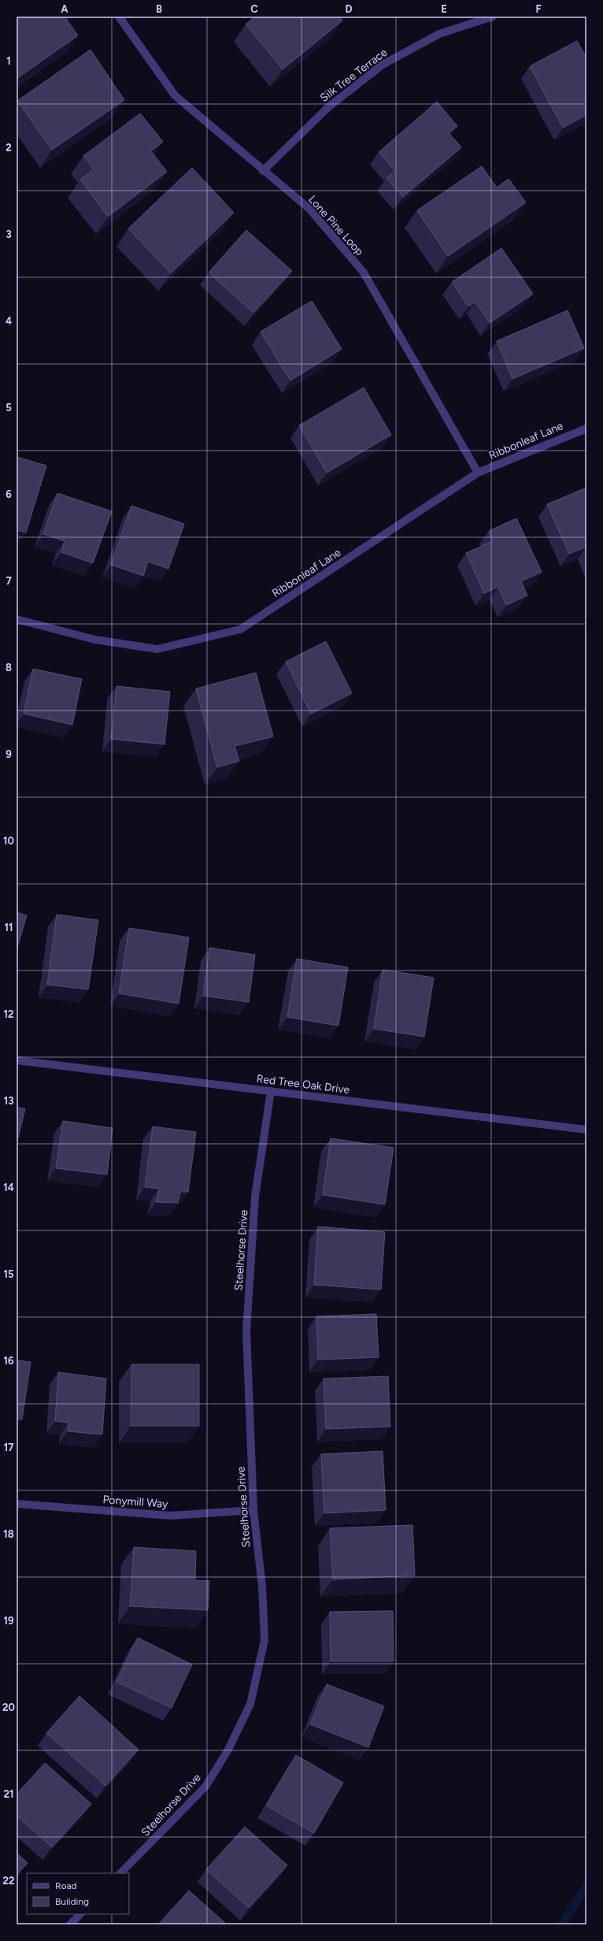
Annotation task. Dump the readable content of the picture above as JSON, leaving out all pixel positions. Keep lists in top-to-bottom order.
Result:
{
  "streets": {
    "street": [
      "Silk Tree Terrace",
      "Lone Pine Loop",
      "Ribbonleaf Lane",
      "Red Tree Oak Drive",
      "Steelhorse Drive",
      "Ponymill Way"
    ]
  },
  "crossings": [
    ["Silk Tree Terrace", "Lone Pine Loop"],
    ["Lone Pine Loop", "Ribbonleaf Lane"],
    ["Red Tree Oak Drive", "Steelhorse Drive"],
    ["Steelhorse Drive", "Ponymill Way"]
  ],
  "legend": ["Road", "Building"],
  "grid": {
    "columns": [
      "A",
      "B",
      "C",
      "D",
      "E",
      "F"
    ],
    "rows": [
      "1",
      "2",
      "3",
      "4",
      "5",
      "6",
      "7",
      "8",
      "9",
      "10",
      "11",
      "12",
      "13",
      "14",
      "15",
      "16",
      "17",
      "18",
      "19",
      "20",
      "21",
      "22"
    ]
  }
}
